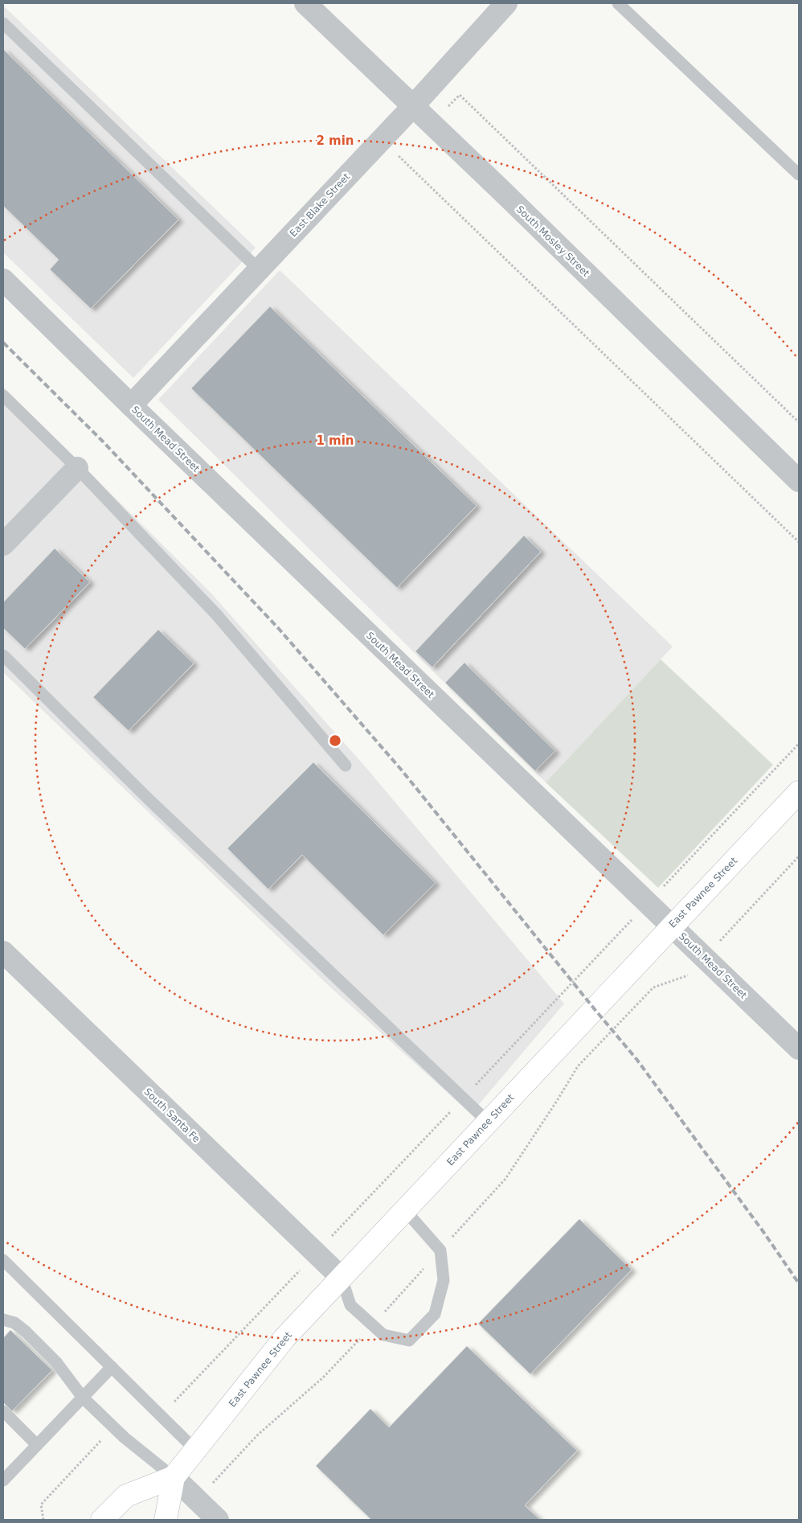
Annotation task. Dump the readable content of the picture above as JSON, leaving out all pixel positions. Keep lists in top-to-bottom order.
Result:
{
  "streets": {
    "main road": ["East Pawnee Street"],
    "street": [
      "East Blake Street",
      "South Mosley Street",
      "South Mead Street",
      "South Santa Fe"
    ]
  },
  "crossings": [
    ["East Blake Street", "South Mosley Street"],
    ["East Blake Street", "South Mead Street"],
    ["South Mead Street", "East Pawnee Street"],
    ["East Pawnee Street", "South Santa Fe"]
  ],
  "rings": ["2 min", "1 min"]
}
